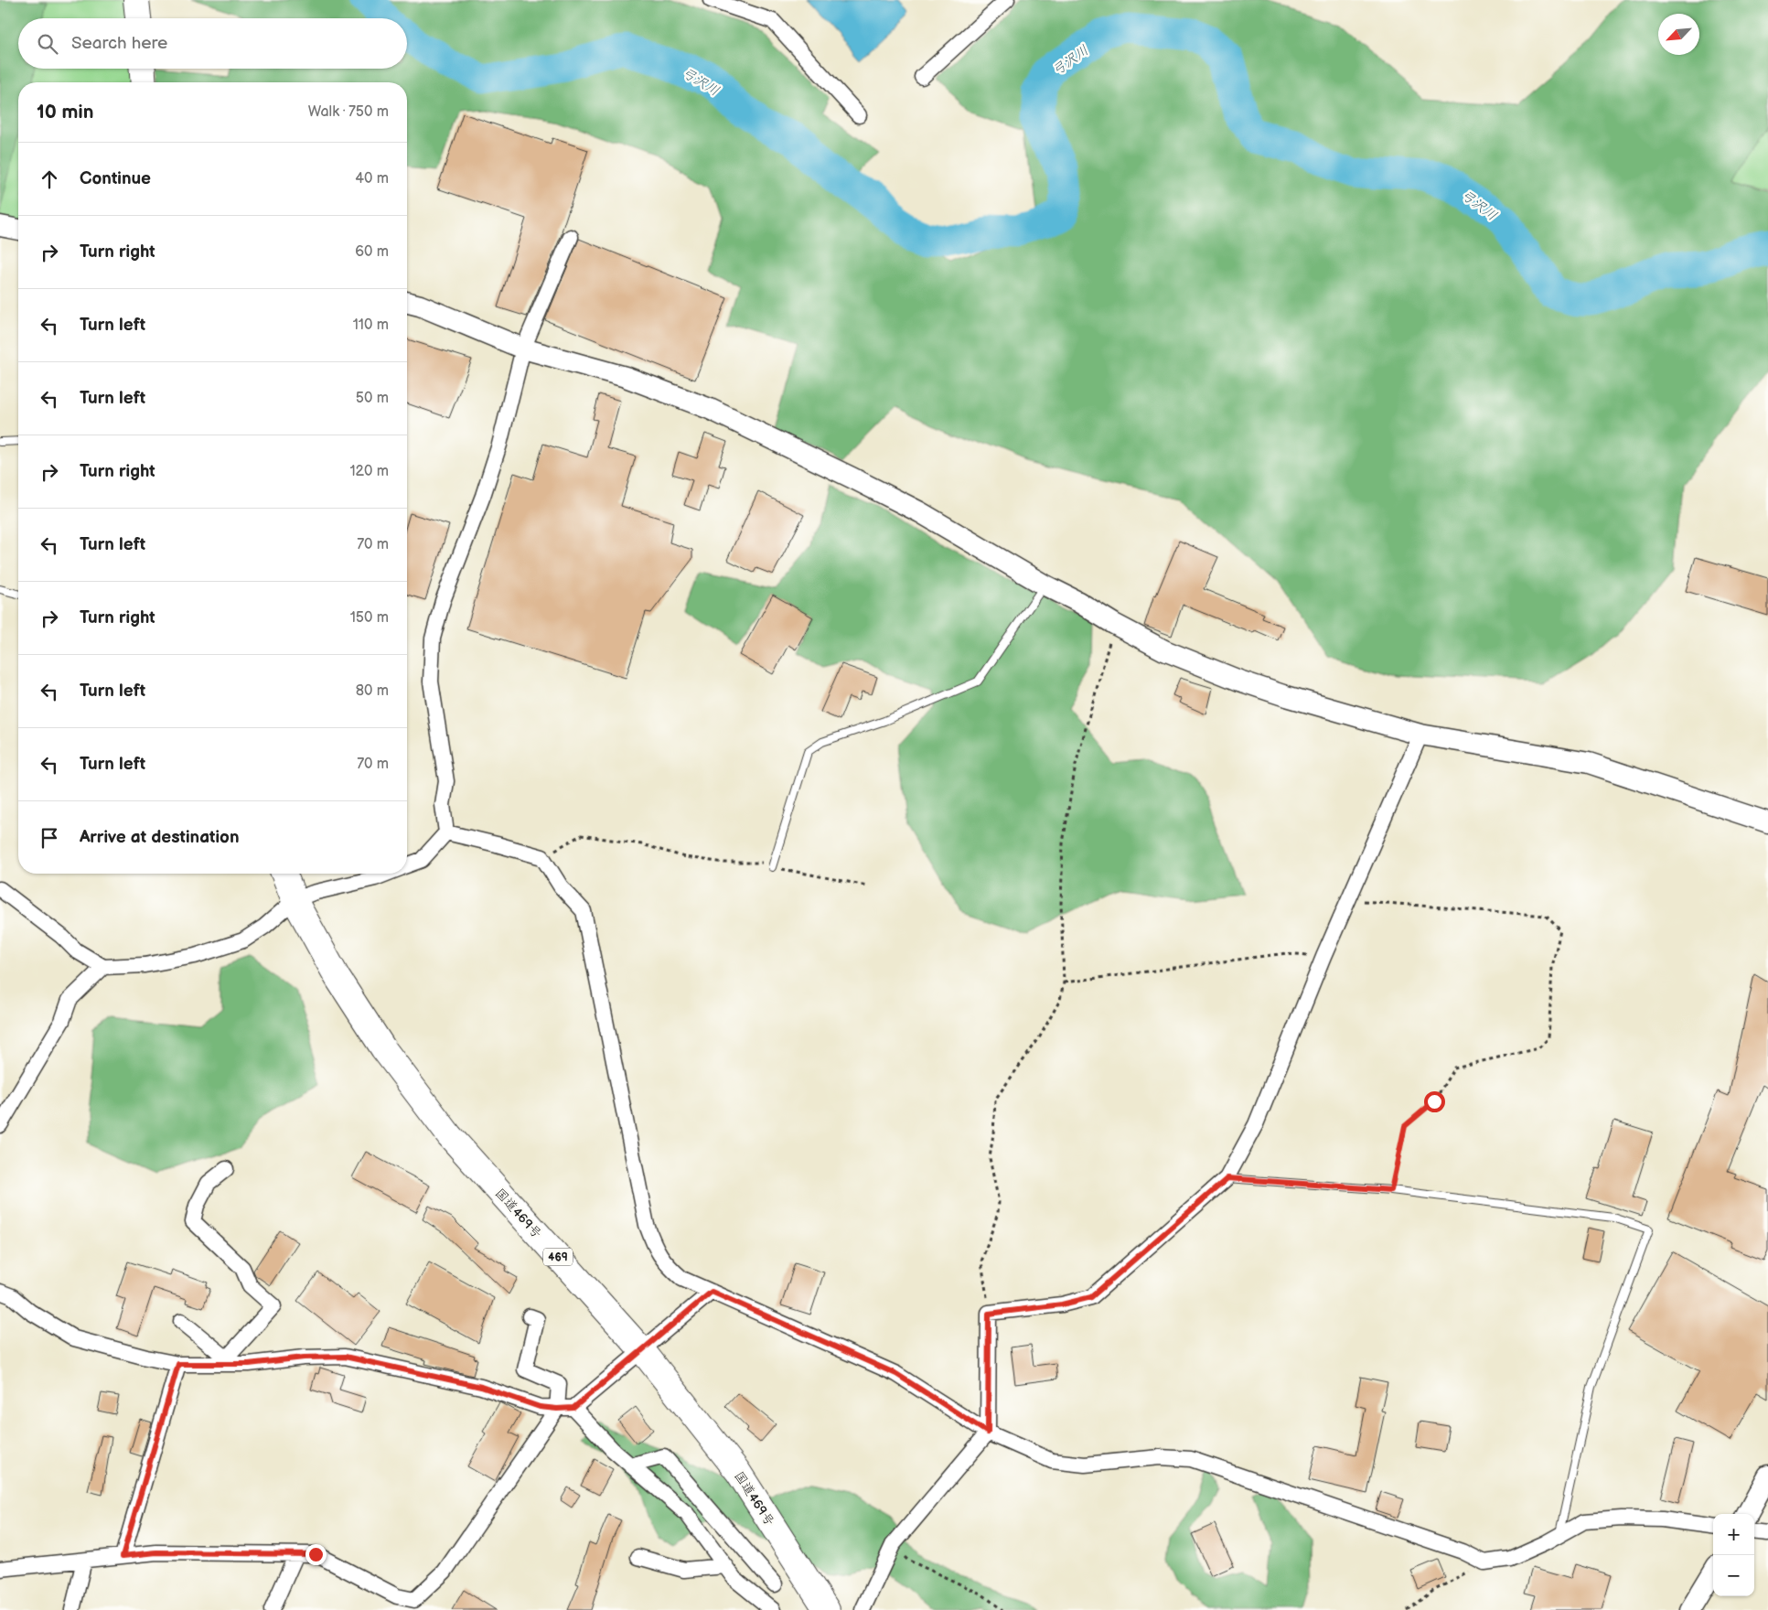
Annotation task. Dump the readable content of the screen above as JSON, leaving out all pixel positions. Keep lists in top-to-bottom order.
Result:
{
  "streets": {
    "highway": ["国道469号", "469"]
  },
  "water": ["弓沢川"],
  "north": "bottom left",
  "page": {
    "search": "Search here",
    "heading": ["10 min", "Walk · 750 m"],
    "list": [
      ["Continue", "40 m"],
      ["Turn right", "60 m"],
      ["Turn left", "110 m"],
      ["Turn left", "50 m"],
      ["Turn right", "120 m"],
      ["Turn left", "70 m"],
      ["Turn right", "150 m"],
      ["Turn left", "80 m"],
      ["Turn left", "70 m"],
      "Arrive at destination"
    ],
    "map_buttons": ["+", "−"]
  }
}
